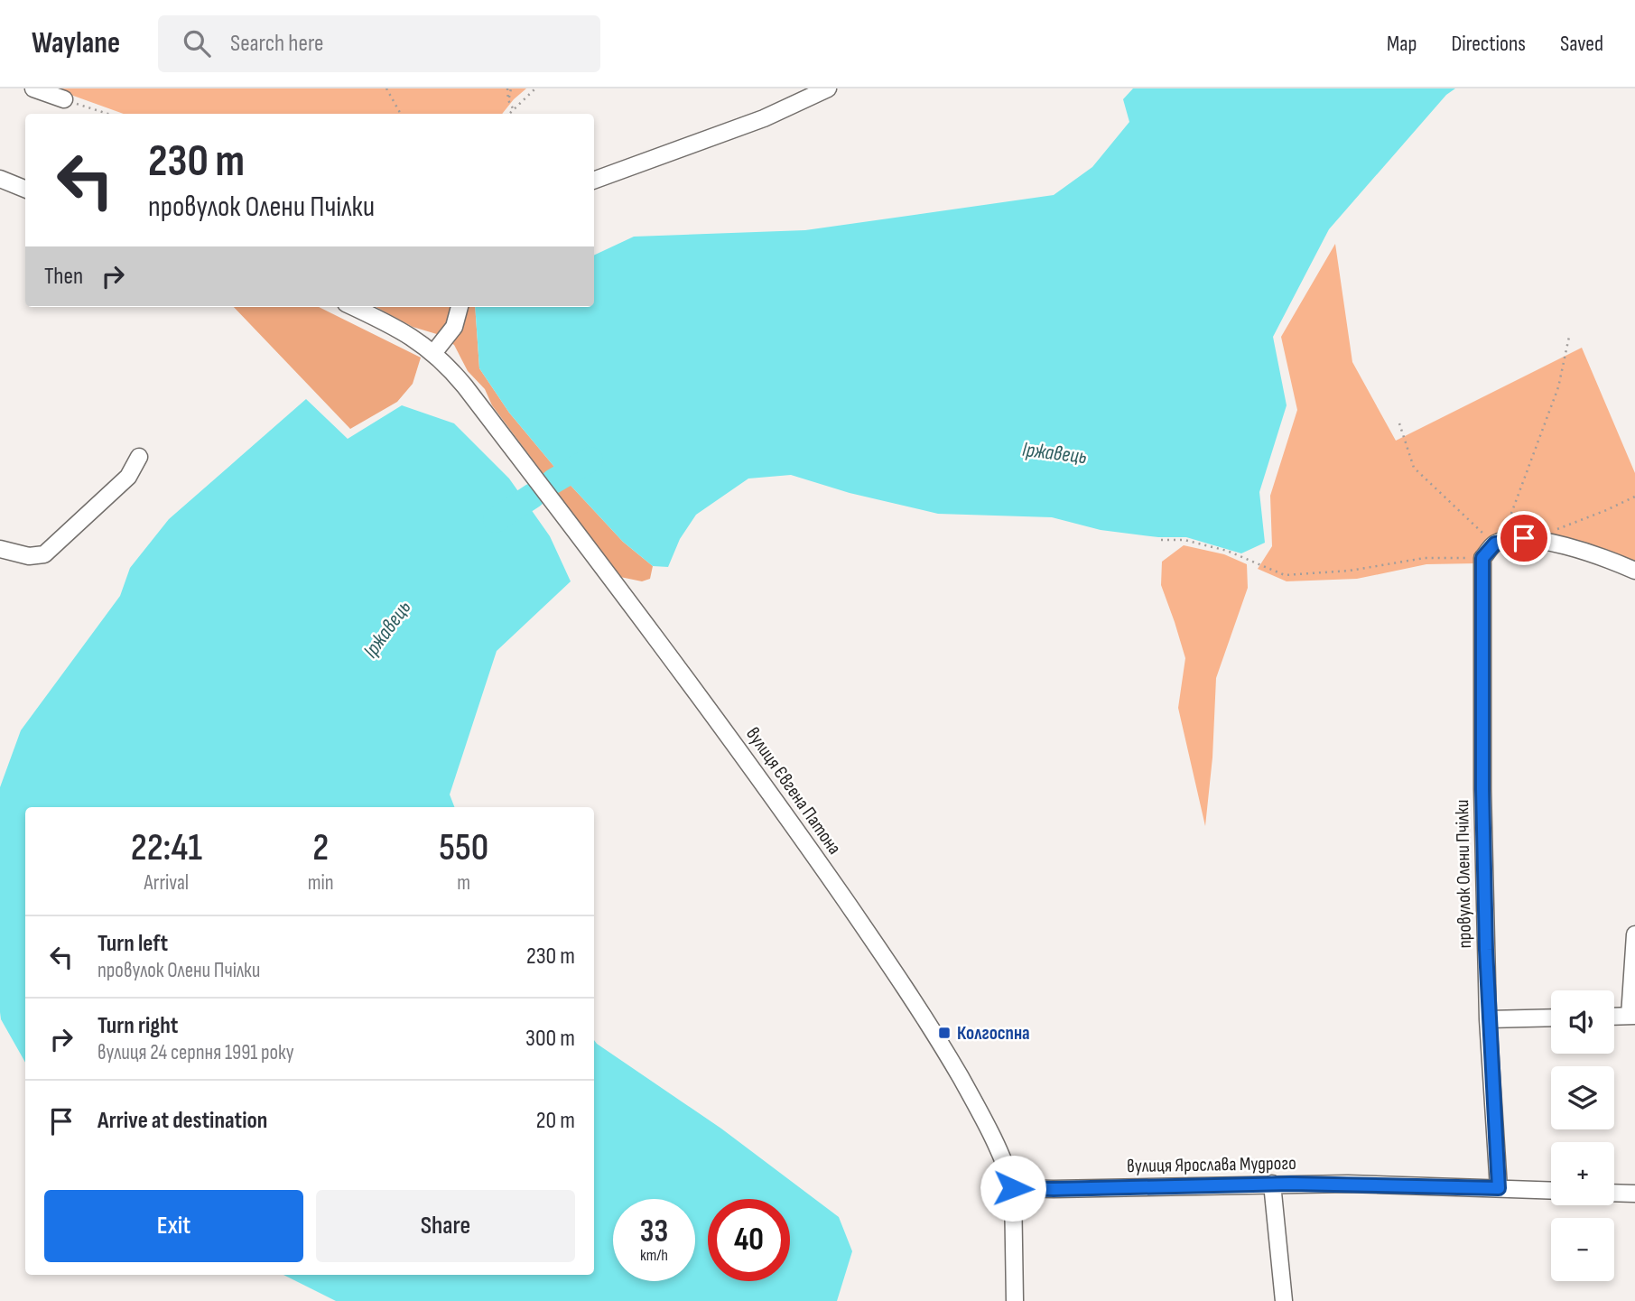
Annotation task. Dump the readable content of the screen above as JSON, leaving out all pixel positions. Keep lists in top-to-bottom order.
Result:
{
  "streets": {
    "street": ["вулиця Євгена Патона", "провулок Олени Пчілки", "вулиця Ярослава Мудрого"]
  },
  "crossings": [
    ["вулиця Євгена Патона", "вулиця Ярослава Мудрого"],
    ["провулок Олени Пчілки", "вулиця Ярослава Мудрого"]
  ],
  "water": ["Іржавець"],
  "places": {
    "transit": ["Колгоспна"]
  },
  "page": {
    "header": "Waylane",
    "search": "Search here",
    "nav": ["Map", "Directions", "Saved"],
    "turn": ["230 m", "провулок Олени Пчілки"],
    "then": "Then",
    "eta": [
      "22:41",
      "Arrival",
      "2",
      "min",
      "550",
      "m"
    ],
    "list": [
      {
        "name": "Turn left",
        "note": "провулок Олени Пчілки",
        "value": "230 m"
      },
      {
        "name": "Turn right",
        "note": "вулиця 24 серпня 1991 року",
        "value": "300 m"
      },
      {
        "name": "Arrive at destination",
        "value": "20 m"
      }
    ],
    "map_buttons": ["+", "−"],
    "buttons": ["Exit", "Share"],
    "speed": "33 km/h",
    "limit": "40"
  }
}
